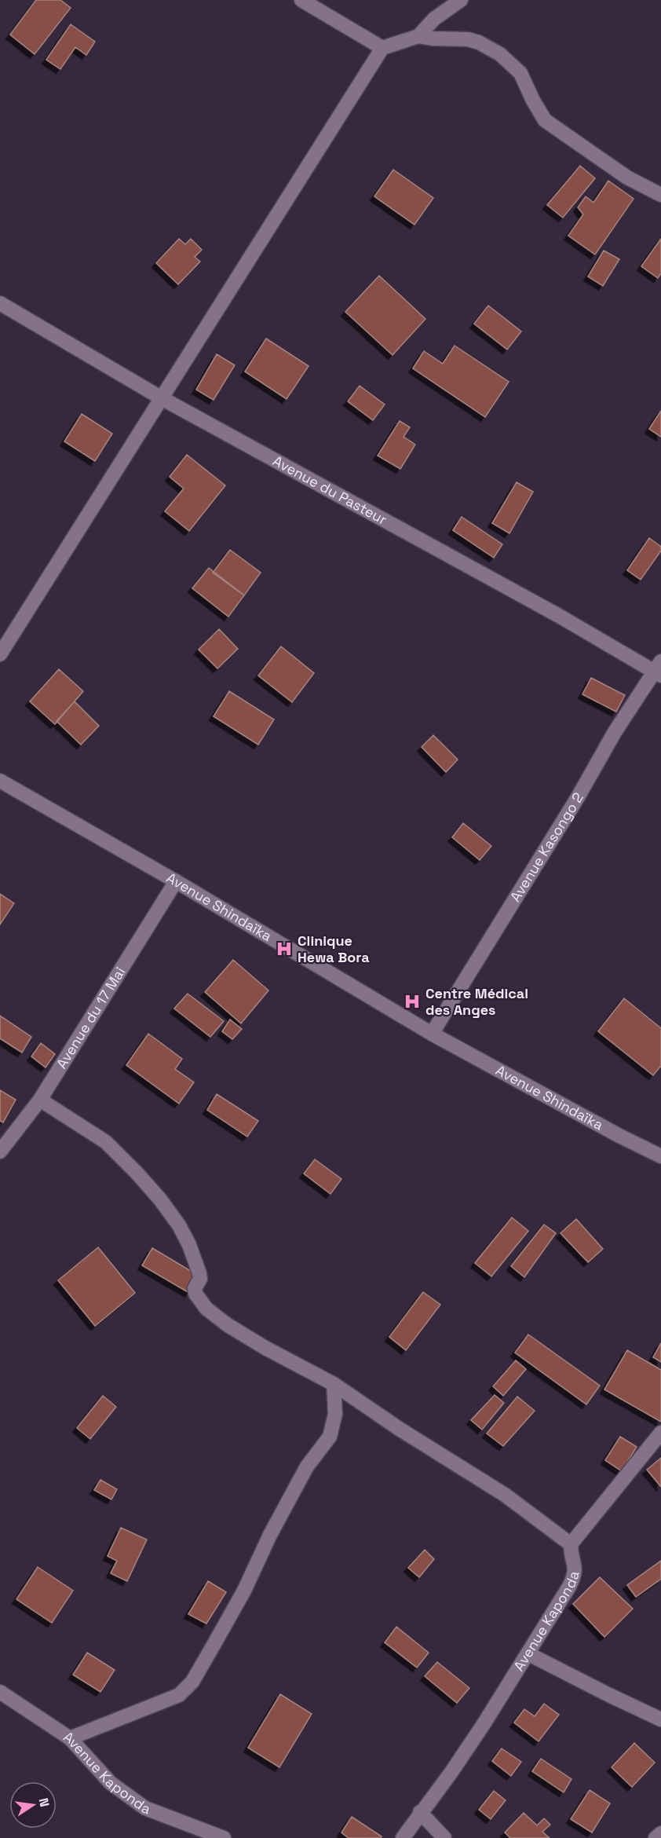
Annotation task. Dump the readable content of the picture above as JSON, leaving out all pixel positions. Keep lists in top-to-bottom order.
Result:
{
  "streets": {
    "street": [
      "Avenue du Pasteur",
      "Avenue Kasongo 2",
      "Avenue Shindaïka",
      "Avenue du 17 Mai",
      "Avenue Kaponda"
    ]
  },
  "crossings": [
    ["Avenue du Pasteur", "Avenue Kasongo 2"],
    ["Avenue Kasongo 2", "Avenue Shindaïka"],
    ["Avenue Shindaïka", "Avenue du 17 Mai"]
  ],
  "places": {
    "hospital": ["Clinique Hewa Bora", "Centre Médical des Anges"]
  },
  "north": "right"
}
